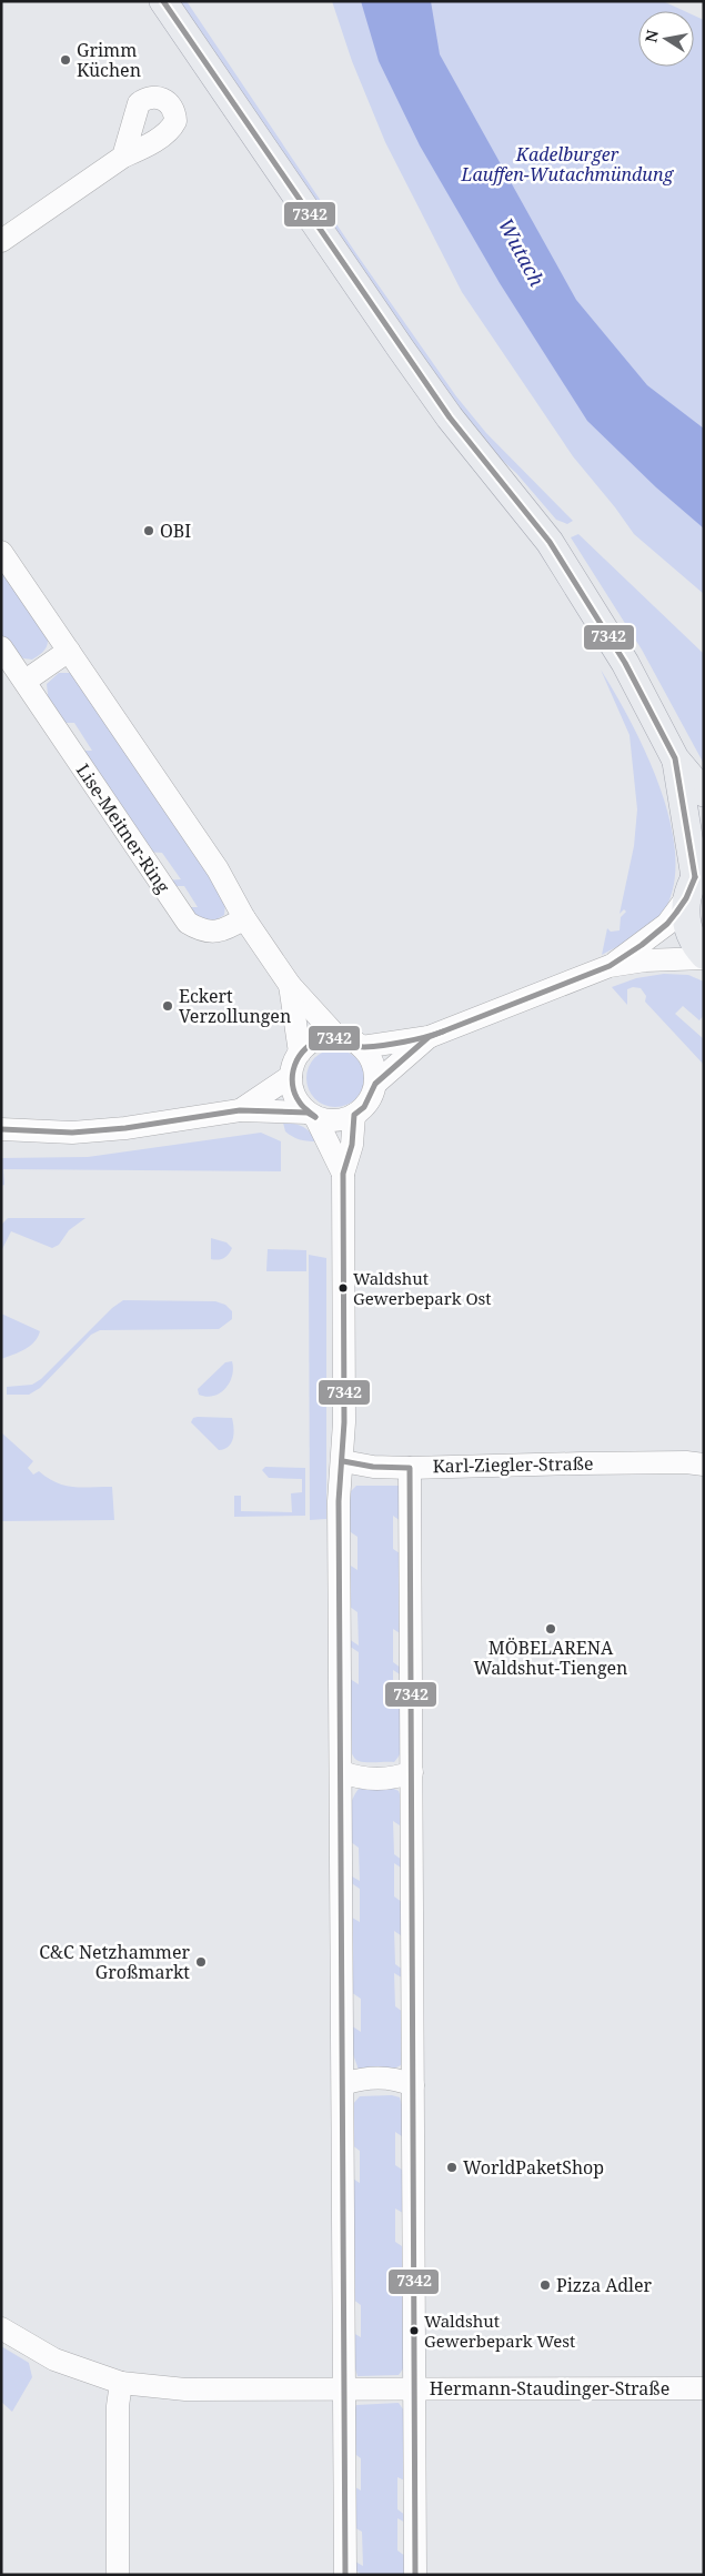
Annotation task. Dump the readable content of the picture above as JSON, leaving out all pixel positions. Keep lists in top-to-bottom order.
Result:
{
  "streets": {
    "street": ["Lise-Meitner-Ring", "Karl-Ziegler-Straße", "Hermann-Staudinger-Straße"]
  },
  "water": ["Wutach"],
  "parks": ["Kadelburger Lauffen-Wutachmündung"],
  "places": [
    "Grimm Küchen",
    "OBI",
    "Eckert Verzollungen",
    "Waldshut Gewerbepark Ost",
    "MÖBELARENA Waldshut-Tiengen",
    "C&C Netzhammer Großmarkt",
    "WorldPaketShop",
    "Pizza Adler",
    "Waldshut Gewerbepark West"
  ],
  "lines": ["transit line 7342"],
  "north": "left"
}
